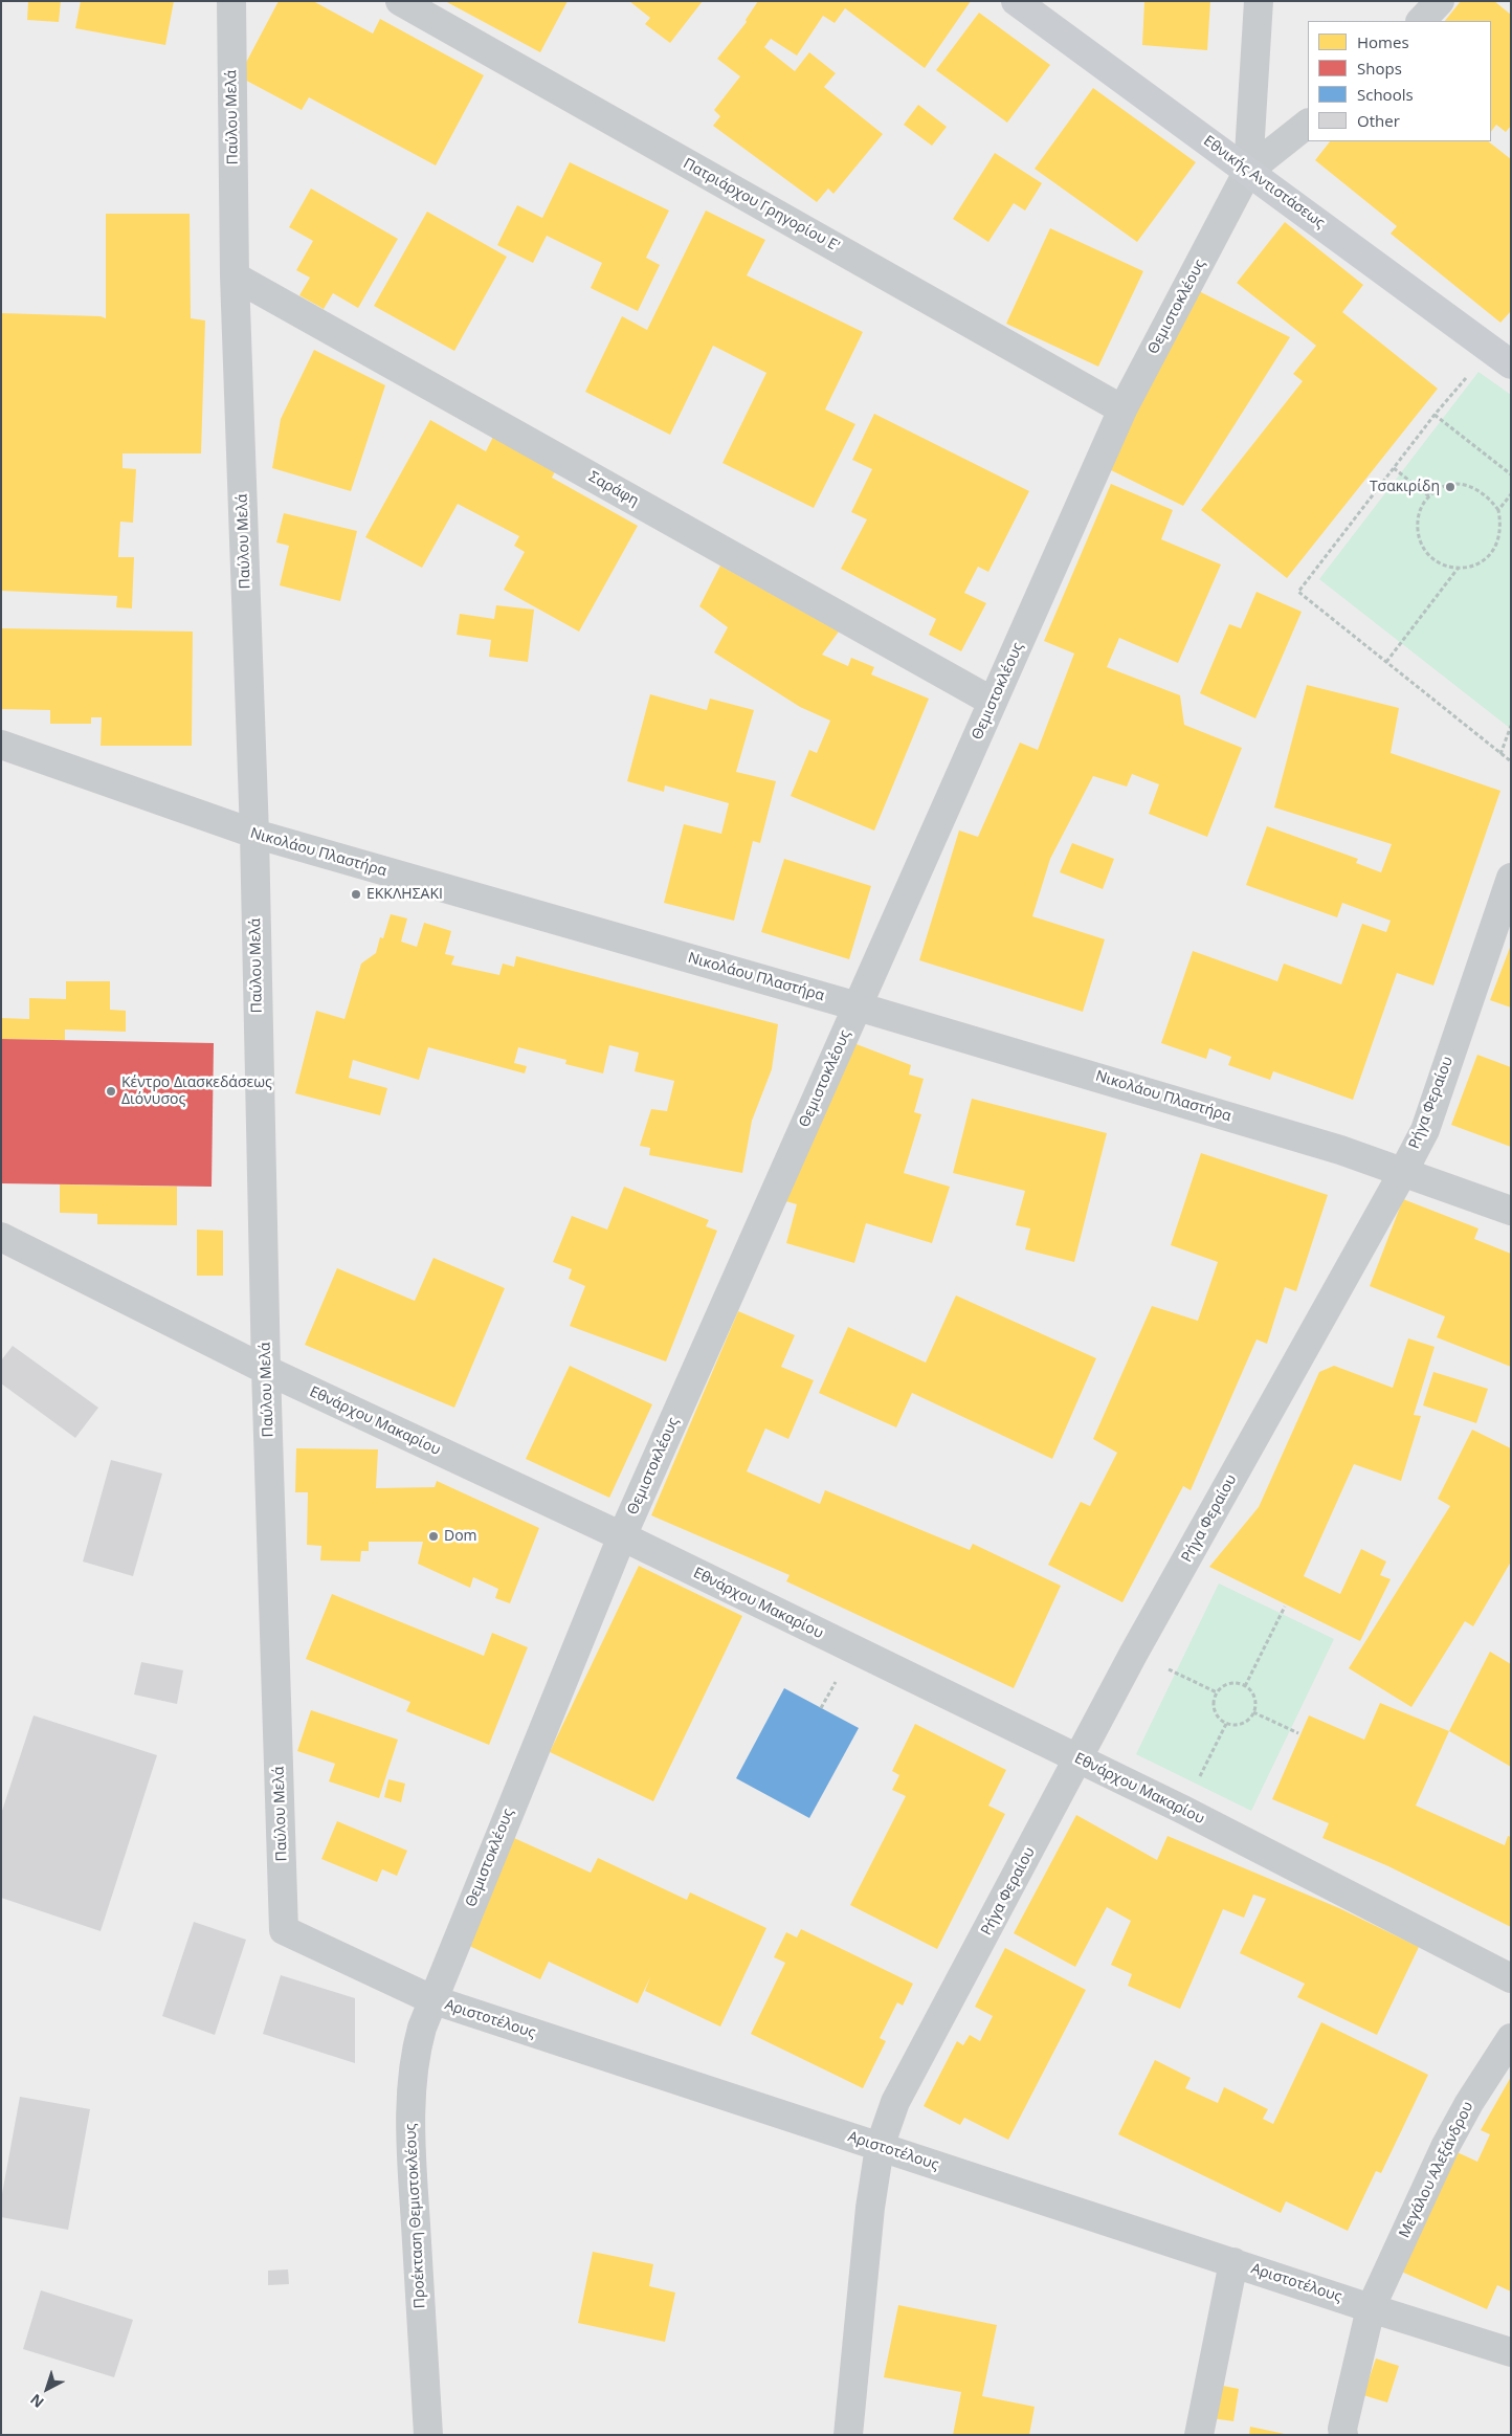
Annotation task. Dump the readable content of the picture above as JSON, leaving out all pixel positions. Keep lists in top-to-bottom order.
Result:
{
  "streets": {
    "main road": ["Εθνικής Αντιστάσεως"],
    "street": [
      "Παύλου Μελά",
      "Πατριάρχου Γρηγορίου Ε'",
      "Θεμιστοκλέους",
      "Σαράφη",
      "Νικολάου Πλαστήρα",
      "Ρήγα Φεραίου",
      "Εθνάρχου Μακαρίου",
      "Αριστοτέλους",
      "Μεγάλου Αλεξάνδρου",
      "Προέκταση Θεμιστοκλέους"
    ]
  },
  "crossings": [
    ["Παύλου Μελά", "Σαράφη"],
    ["Παύλου Μελά", "Νικολάου Πλαστήρα"],
    ["Παύλου Μελά", "Εθνάρχου Μακαρίου"],
    ["Παύλου Μελά", "Αριστοτέλους"],
    ["Εθνικής Αντιστάσεως", "Θεμιστοκλέους"],
    ["Πατριάρχου Γρηγορίου Ε'", "Θεμιστοκλέους"],
    ["Θεμιστοκλέους", "Σαράφη"],
    ["Θεμιστοκλέους", "Νικολάου Πλαστήρα"],
    ["Θεμιστοκλέους", "Εθνάρχου Μακαρίου"],
    ["Θεμιστοκλέους", "Αριστοτέλους"],
    ["Θεμιστοκλέους", "Προέκταση Θεμιστοκλέους"],
    ["Νικολάου Πλαστήρα", "Ρήγα Φεραίου"],
    ["Ρήγα Φεραίου", "Εθνάρχου Μακαρίου"],
    ["Ρήγα Φεραίου", "Αριστοτέλους"],
    ["Αριστοτέλους", "Μεγάλου Αλεξάνδρου"],
    ["Αριστοτέλους", "Προέκταση Θεμιστοκλέους"]
  ],
  "places": [
    "Τσακιρίδη",
    "ΕΚΚΛΗΣΑΚΙ",
    "Κέντρο Διασκεδάσεως Διόνυσος",
    "Dom"
  ],
  "legend": [
    "Homes",
    "Shops",
    "Schools",
    "Other"
  ],
  "north": "bottom left"
}
